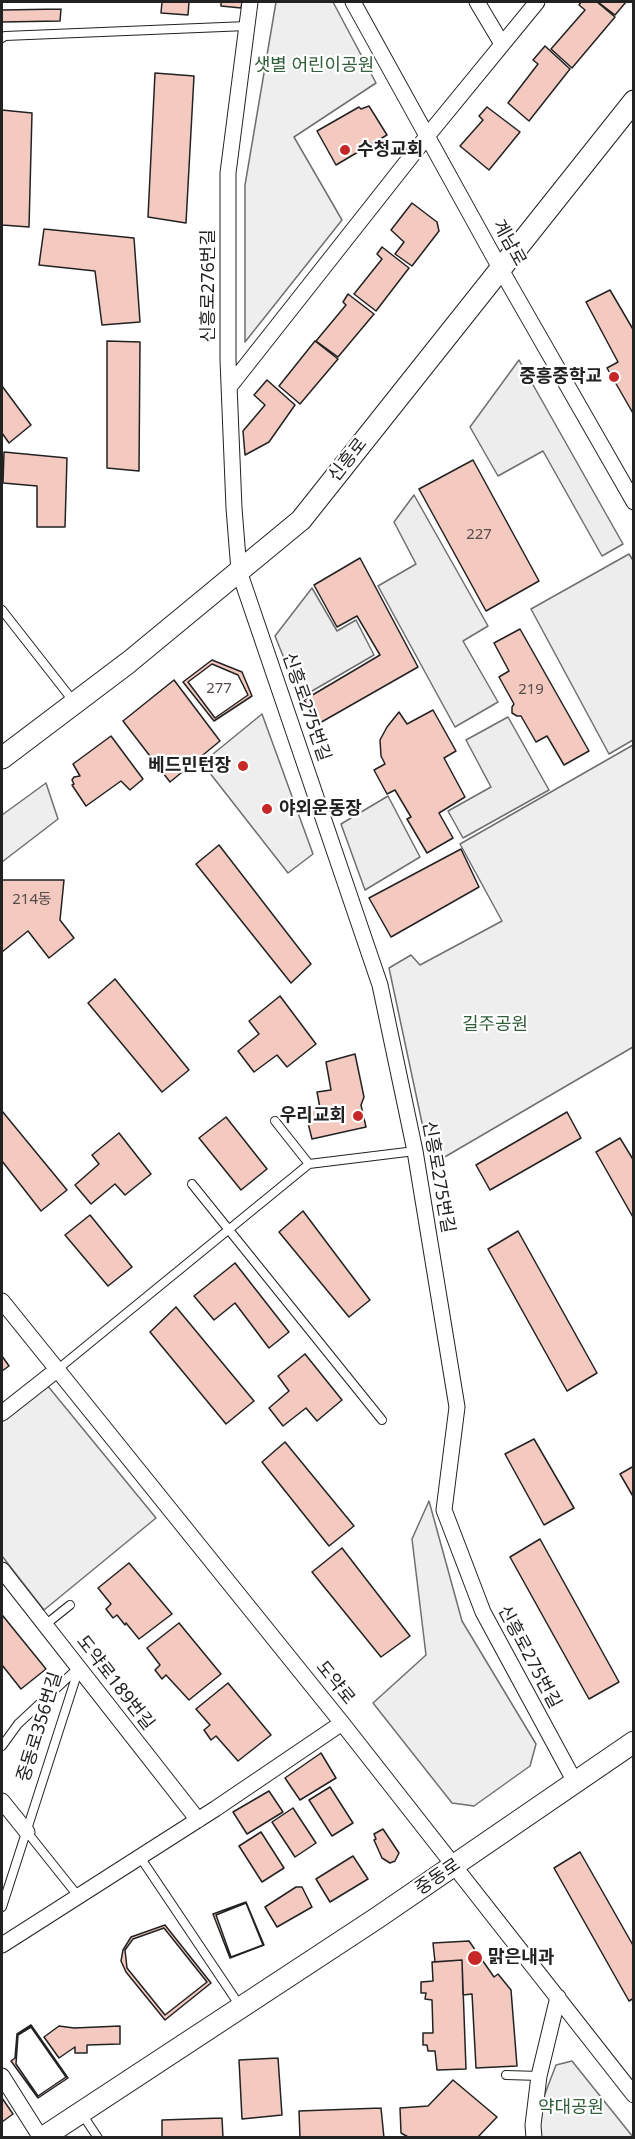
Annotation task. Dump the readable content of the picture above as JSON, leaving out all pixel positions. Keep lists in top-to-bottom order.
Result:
{
  "streets": {
    "street": [
      "계남로",
      "신흥로276번길",
      "신흥로",
      "신흥로275번길",
      "도약로189번길",
      "도약로",
      "중동로356번길",
      "중동로"
    ]
  },
  "crossings": [
    ["계남로", "신흥로"],
    ["신흥로276번길", "신흥로"],
    ["신흥로276번길", "신흥로275번길"],
    ["신흥로", "신흥로275번길"],
    ["신흥로275번길", "중동로"],
    ["도약로189번길", "중동로356번길"],
    ["도약로", "중동로"]
  ],
  "parks": ["샛별 어린이공원", "길주공원", "약대공원"],
  "places": [
    "수청교회",
    "중흥중학교",
    "베드민턴장",
    "야외운동장",
    "우리교회",
    "맑은내과"
  ],
  "house_numbers": [
    "227",
    "277",
    "219",
    "214동"
  ]
}
